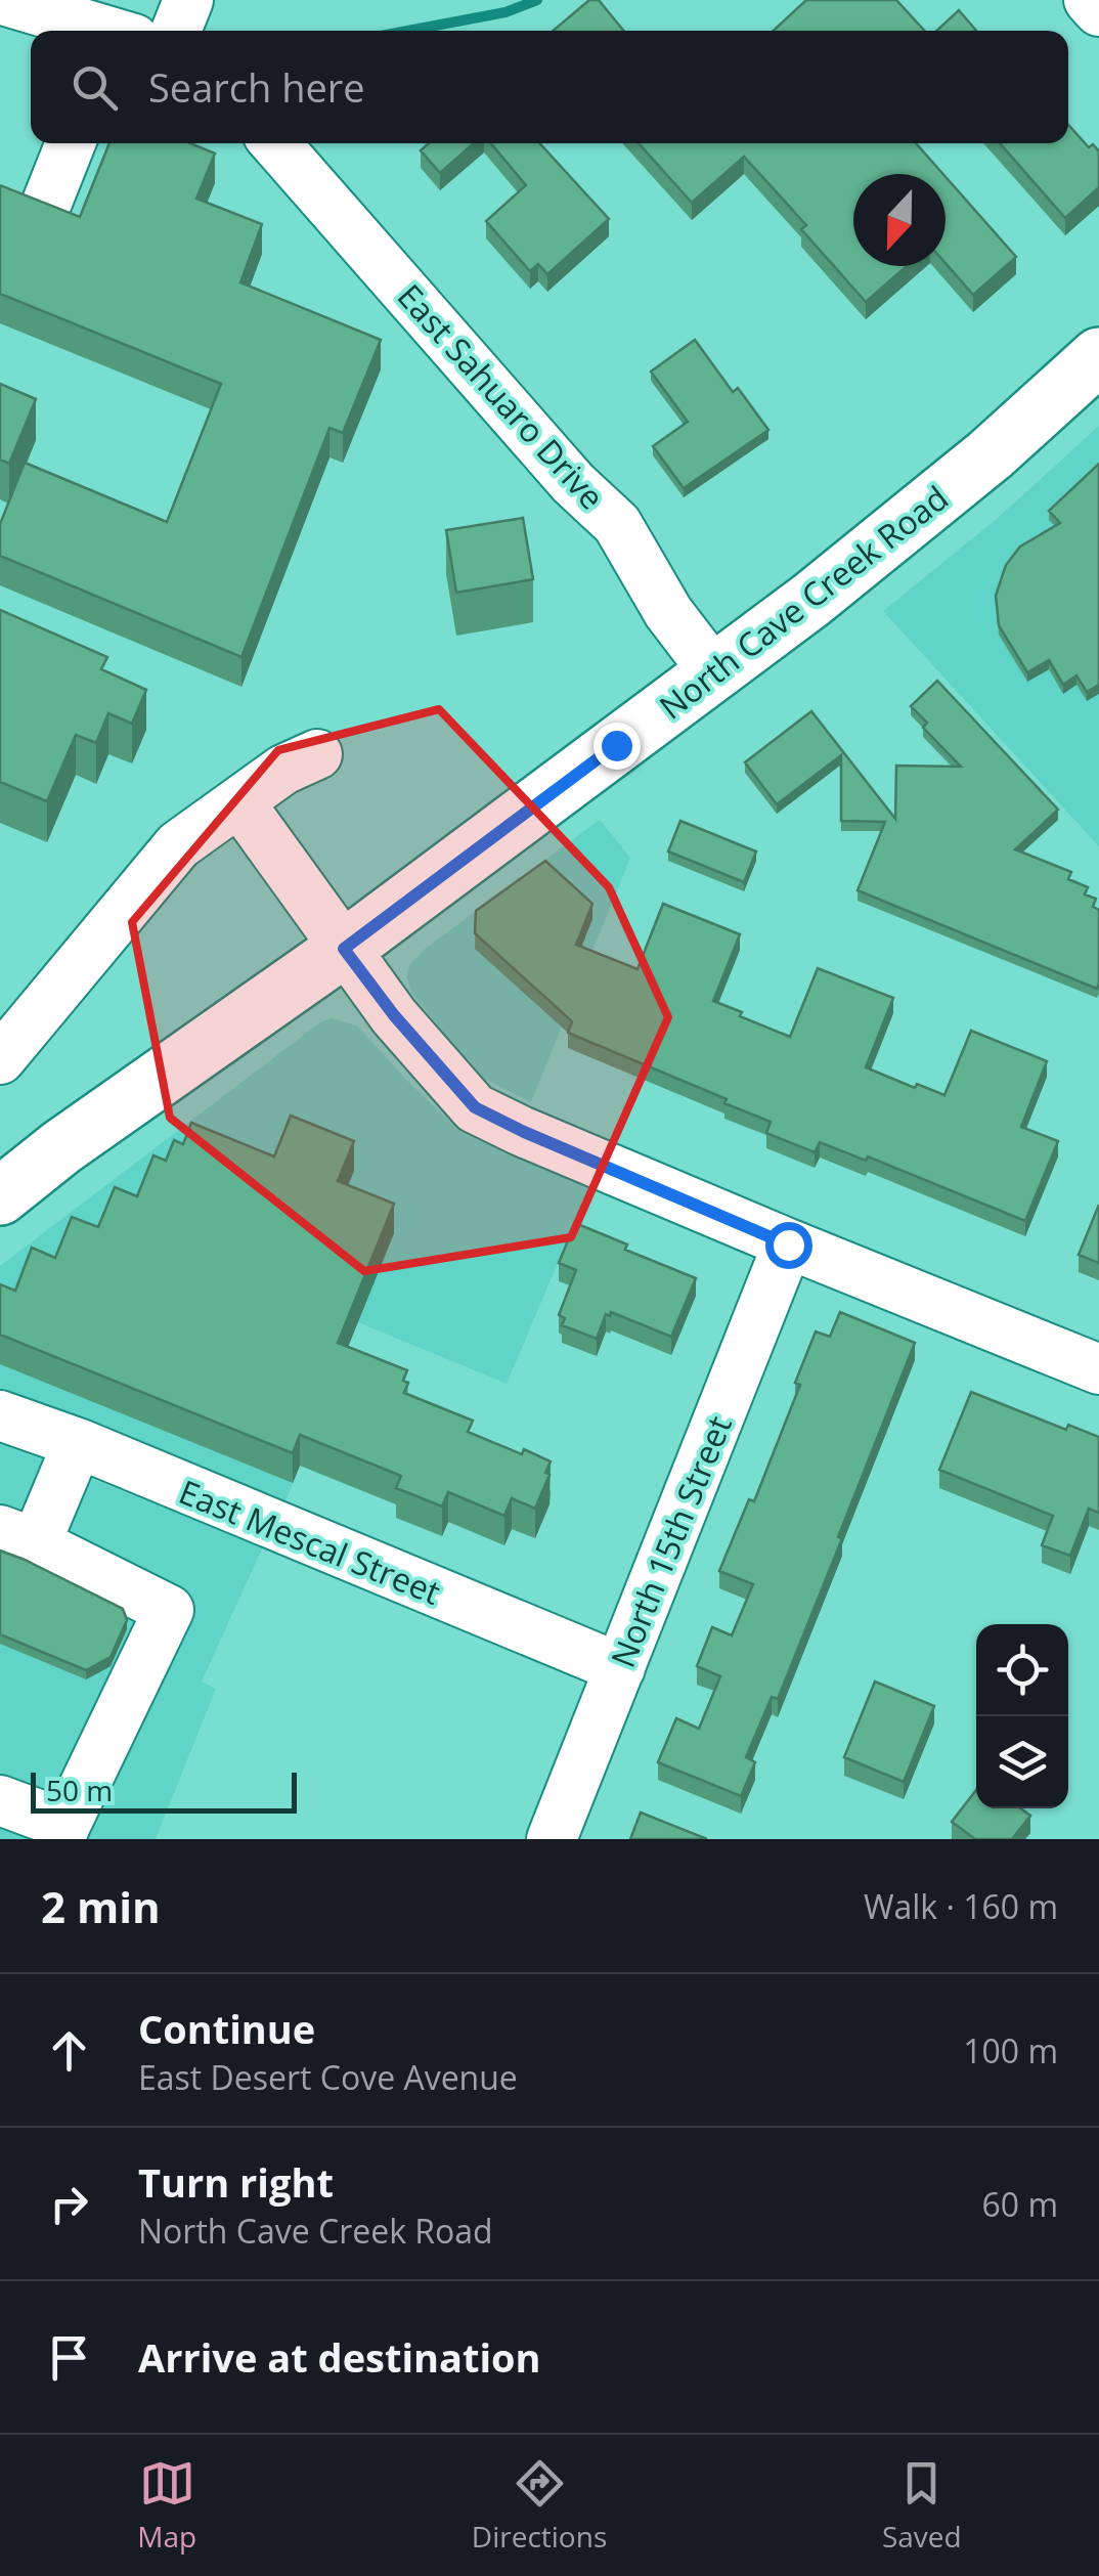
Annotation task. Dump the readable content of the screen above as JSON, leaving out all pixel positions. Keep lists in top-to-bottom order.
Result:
{
  "streets": {
    "main road": ["North Cave Creek Road"],
    "street": ["East Sahuaro Drive", "East Mescal Street", "North 15th Street"]
  },
  "crossings": [
    ["East Sahuaro Drive", "North Cave Creek Road"],
    ["East Mescal Street", "North 15th Street"]
  ],
  "scale_bar": "50 m",
  "north": "bottom",
  "page": {
    "search": "Search here",
    "scale": "50 m",
    "heading": ["2 min", "Walk · 160 m"],
    "list": [
      ["Continue", "East Desert Cove Avenue", "100 m"],
      ["Turn right", "North Cave Creek Road", "60 m"],
      "Arrive at destination"
    ],
    "nav": ["Map", "Directions", "Saved"]
  }
}
